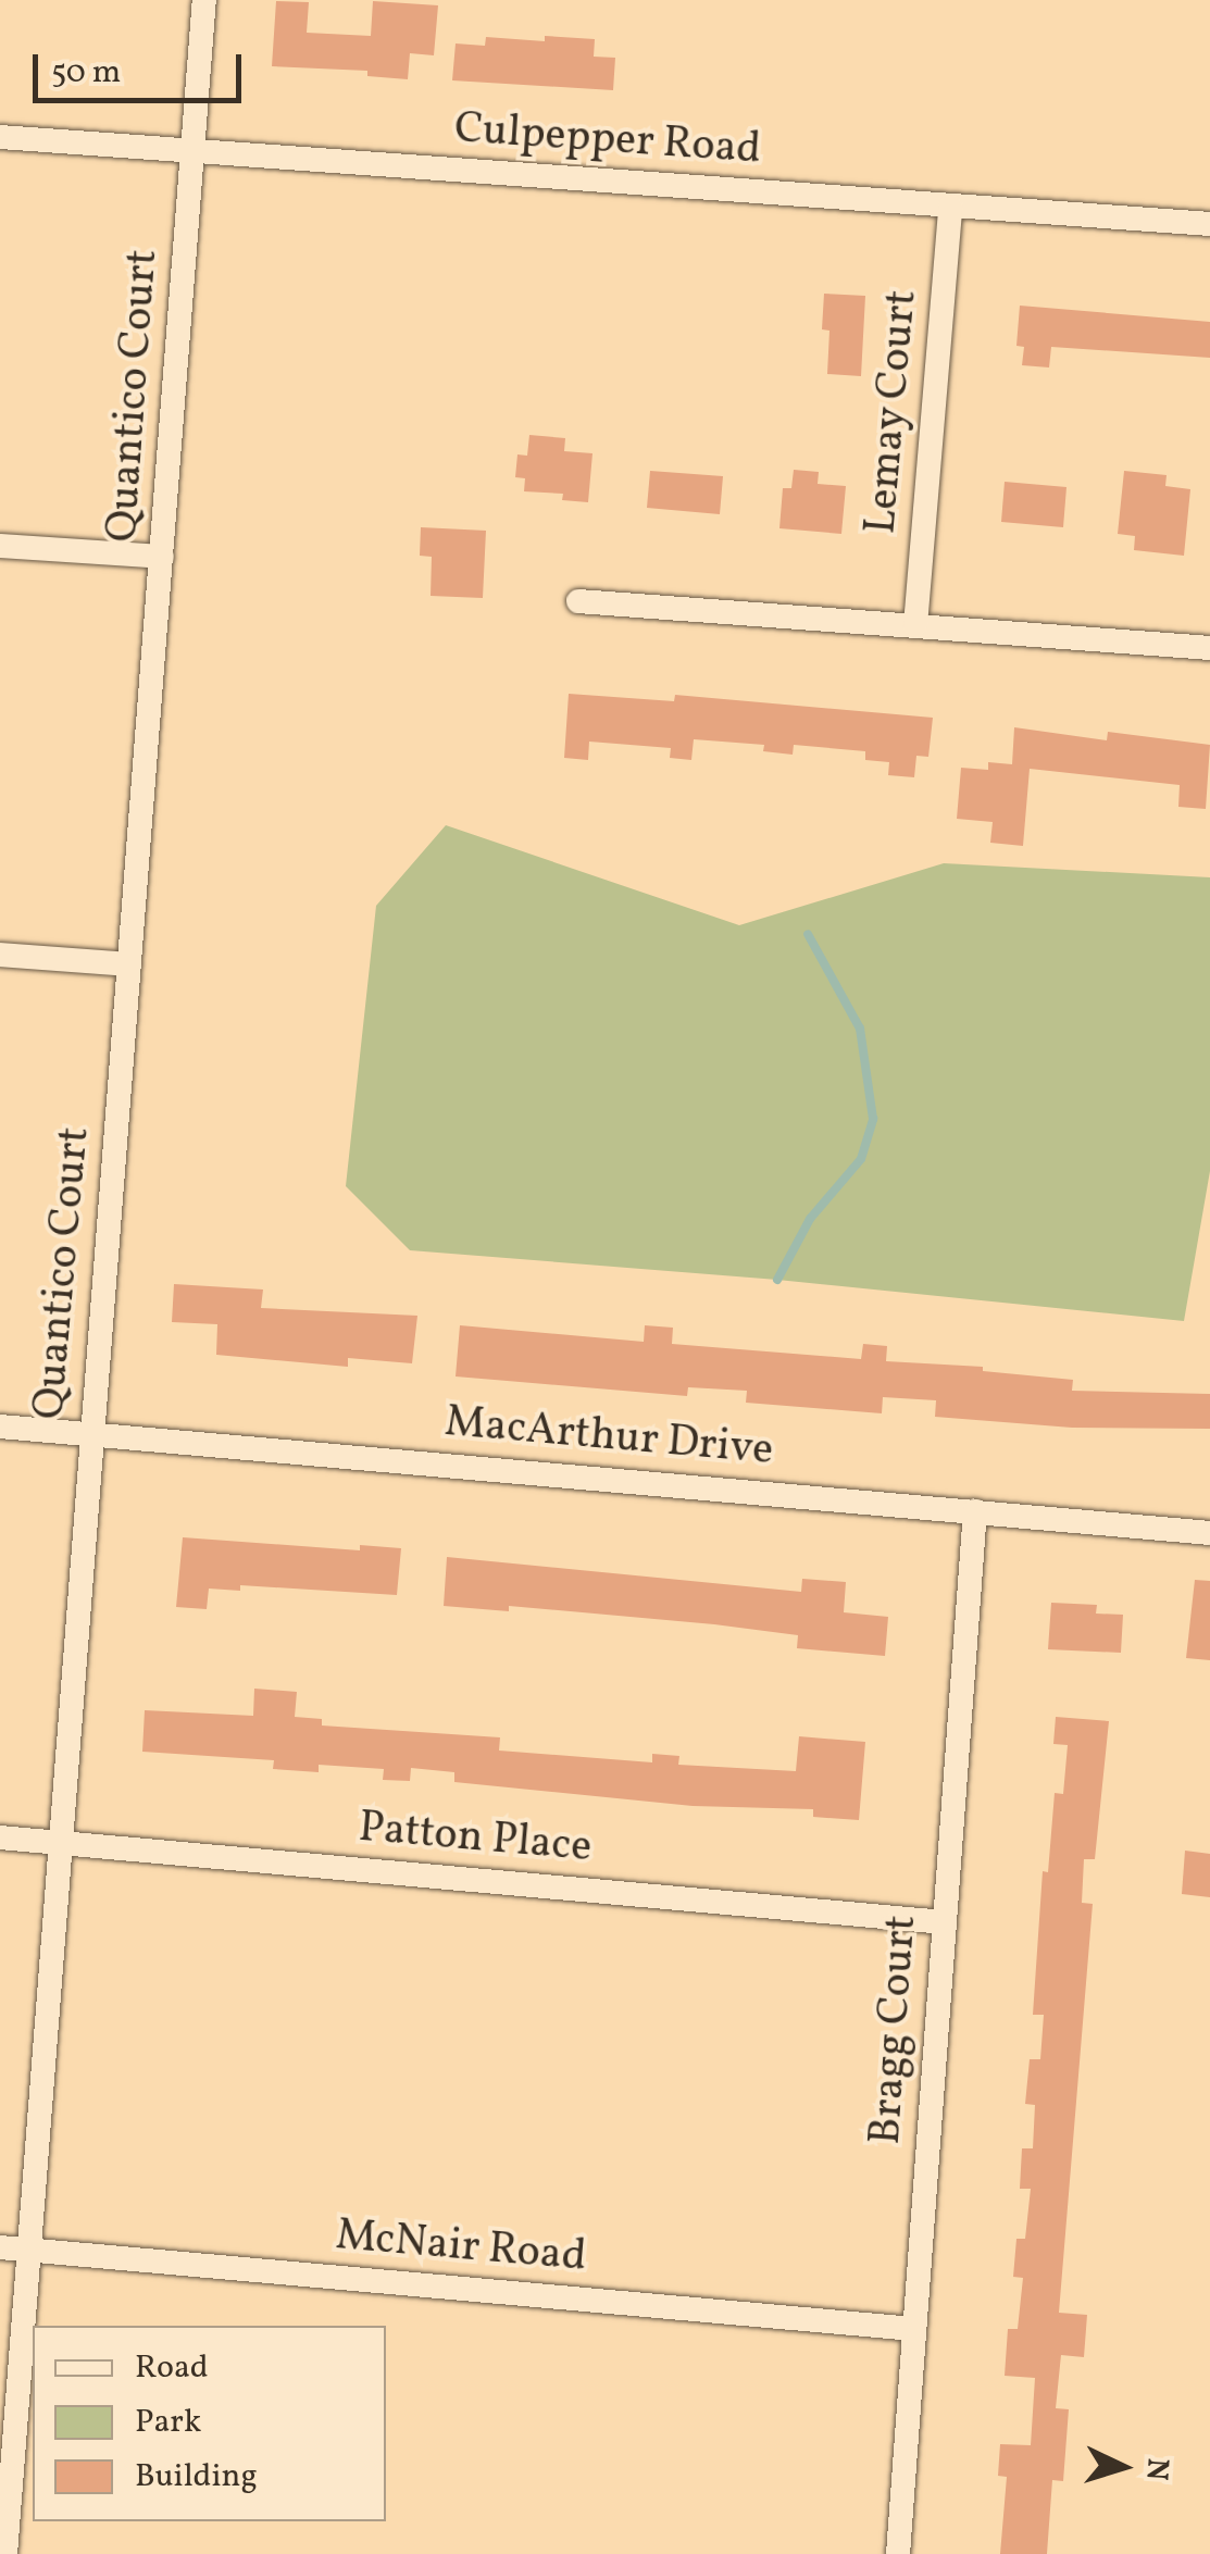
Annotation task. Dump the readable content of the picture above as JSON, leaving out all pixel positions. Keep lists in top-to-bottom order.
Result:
{
  "streets": {
    "street": [
      "Culpepper Road",
      "Quantico Court",
      "Lemay Court",
      "MacArthur Drive",
      "Patton Place",
      "Bragg Court",
      "McNair Road"
    ]
  },
  "crossings": [
    ["Culpepper Road", "Quantico Court"],
    ["Culpepper Road", "Lemay Court"],
    ["Quantico Court", "MacArthur Drive"],
    ["Quantico Court", "Patton Place"],
    ["Quantico Court", "McNair Road"],
    ["MacArthur Drive", "Bragg Court"],
    ["Patton Place", "Bragg Court"],
    ["Bragg Court", "McNair Road"]
  ],
  "legend": ["Road", "Park", "Building"],
  "scale_bar": "50 m",
  "north": "right"
}
